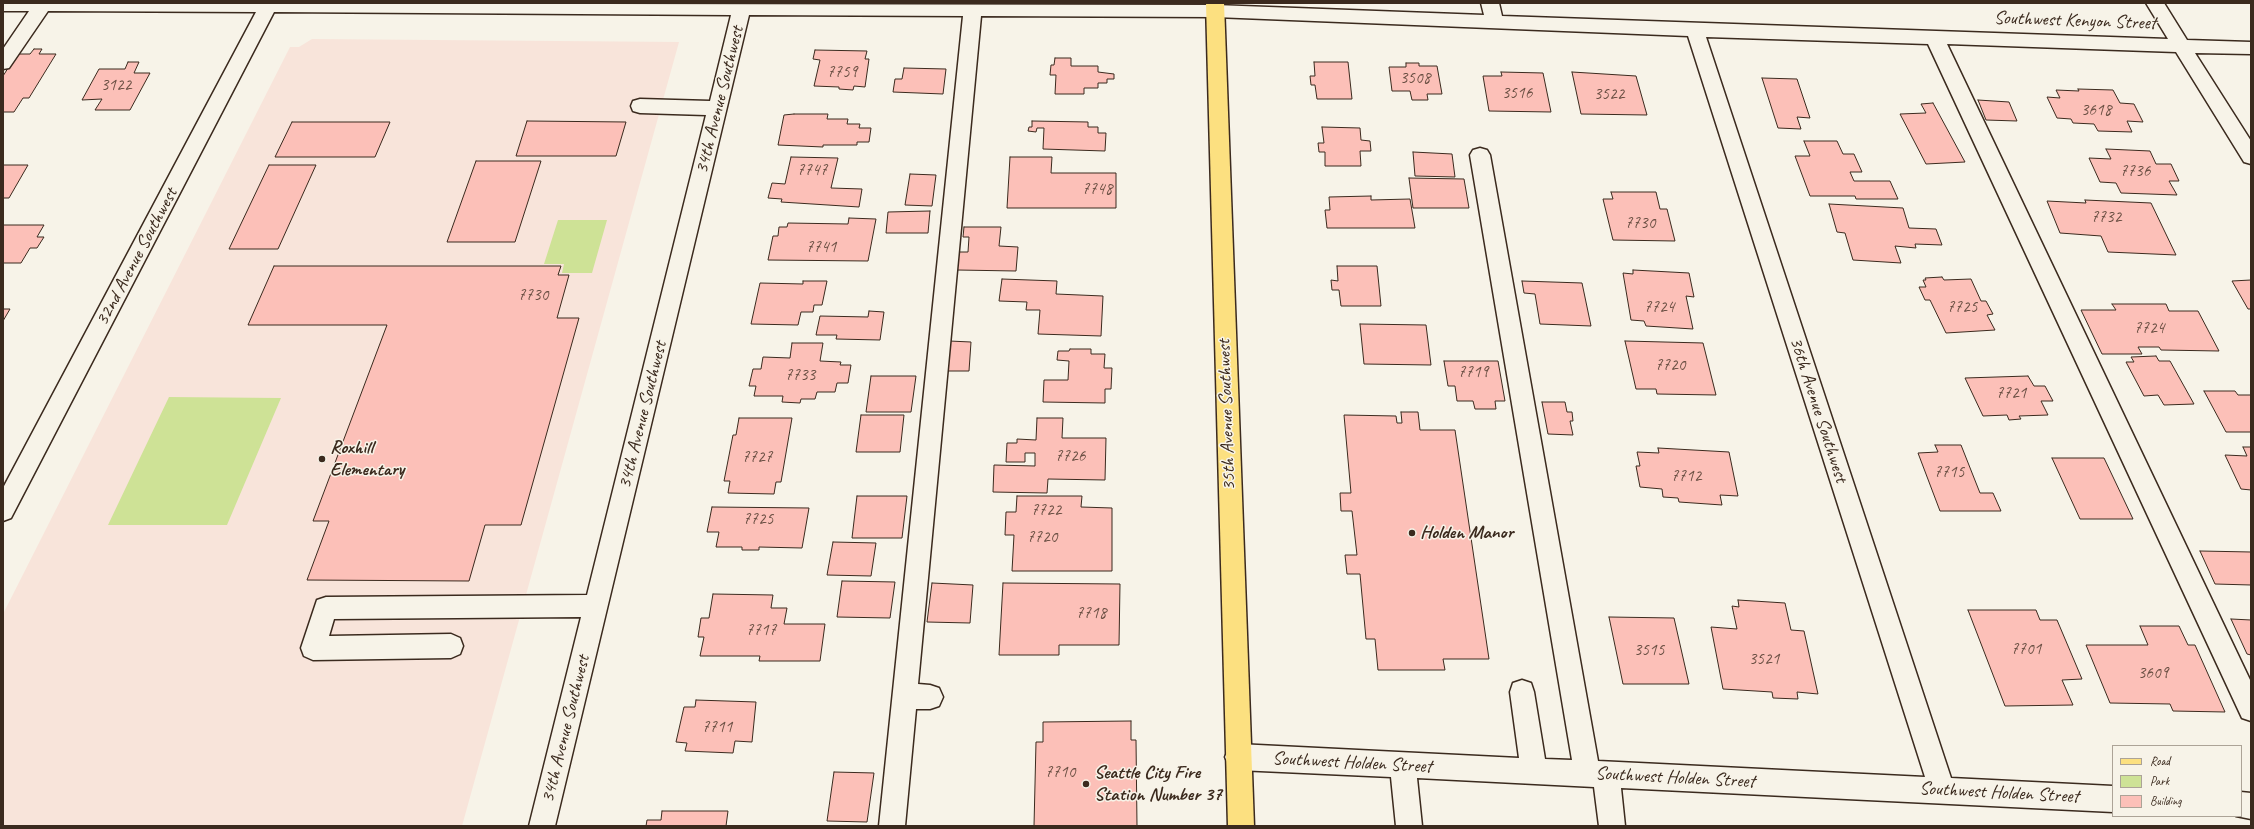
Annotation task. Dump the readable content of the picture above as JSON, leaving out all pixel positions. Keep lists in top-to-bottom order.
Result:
{
  "streets": {
    "main road": ["35th Avenue Southwest"],
    "street": [
      "Southwest Kenyon Street",
      "34th Avenue Southwest",
      "32nd Avenue Southwest",
      "36th Avenue Southwest",
      "Southwest Holden Street"
    ]
  },
  "crossings": [
    ["Southwest Kenyon Street", "34th Avenue Southwest"],
    ["Southwest Kenyon Street", "32nd Avenue Southwest"],
    ["Southwest Kenyon Street", "36th Avenue Southwest"],
    ["Southwest Kenyon Street", "35th Avenue Southwest"],
    ["36th Avenue Southwest", "Southwest Holden Street"],
    ["35th Avenue Southwest", "Southwest Holden Street"]
  ],
  "places": ["Roxhill Elementary", "Holden Manor", "Seattle City Fire Station Number 37"],
  "house_numbers": [
    "7759",
    "3508",
    "3122",
    "3516",
    "3522",
    "3618",
    "7747",
    "7736",
    "7748",
    "7732",
    "7730",
    "7741",
    "7730",
    "7724",
    "7725",
    "7724",
    "7720",
    "7719",
    "7733",
    "7721",
    "7726",
    "7727",
    "7715",
    "7712",
    "7722",
    "7725",
    "7720",
    "7718",
    "7717",
    "7701",
    "3515",
    "3521",
    "3609",
    "7711",
    "7710"
  ],
  "legend": ["Road", "Park", "Building"]
}
